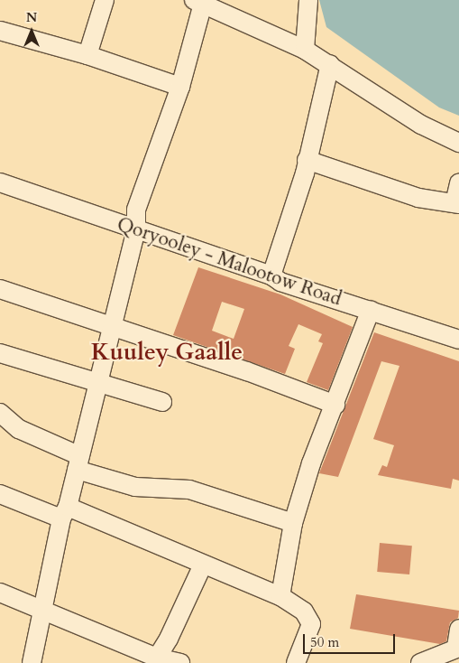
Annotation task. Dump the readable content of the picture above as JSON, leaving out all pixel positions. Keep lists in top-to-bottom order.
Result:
{
  "streets": {
    "street": ["Qoryooley - Malootow Road"]
  },
  "districts": ["Kuuley Gaalle"],
  "scale_bar": "50 m",
  "north": "top"
}
